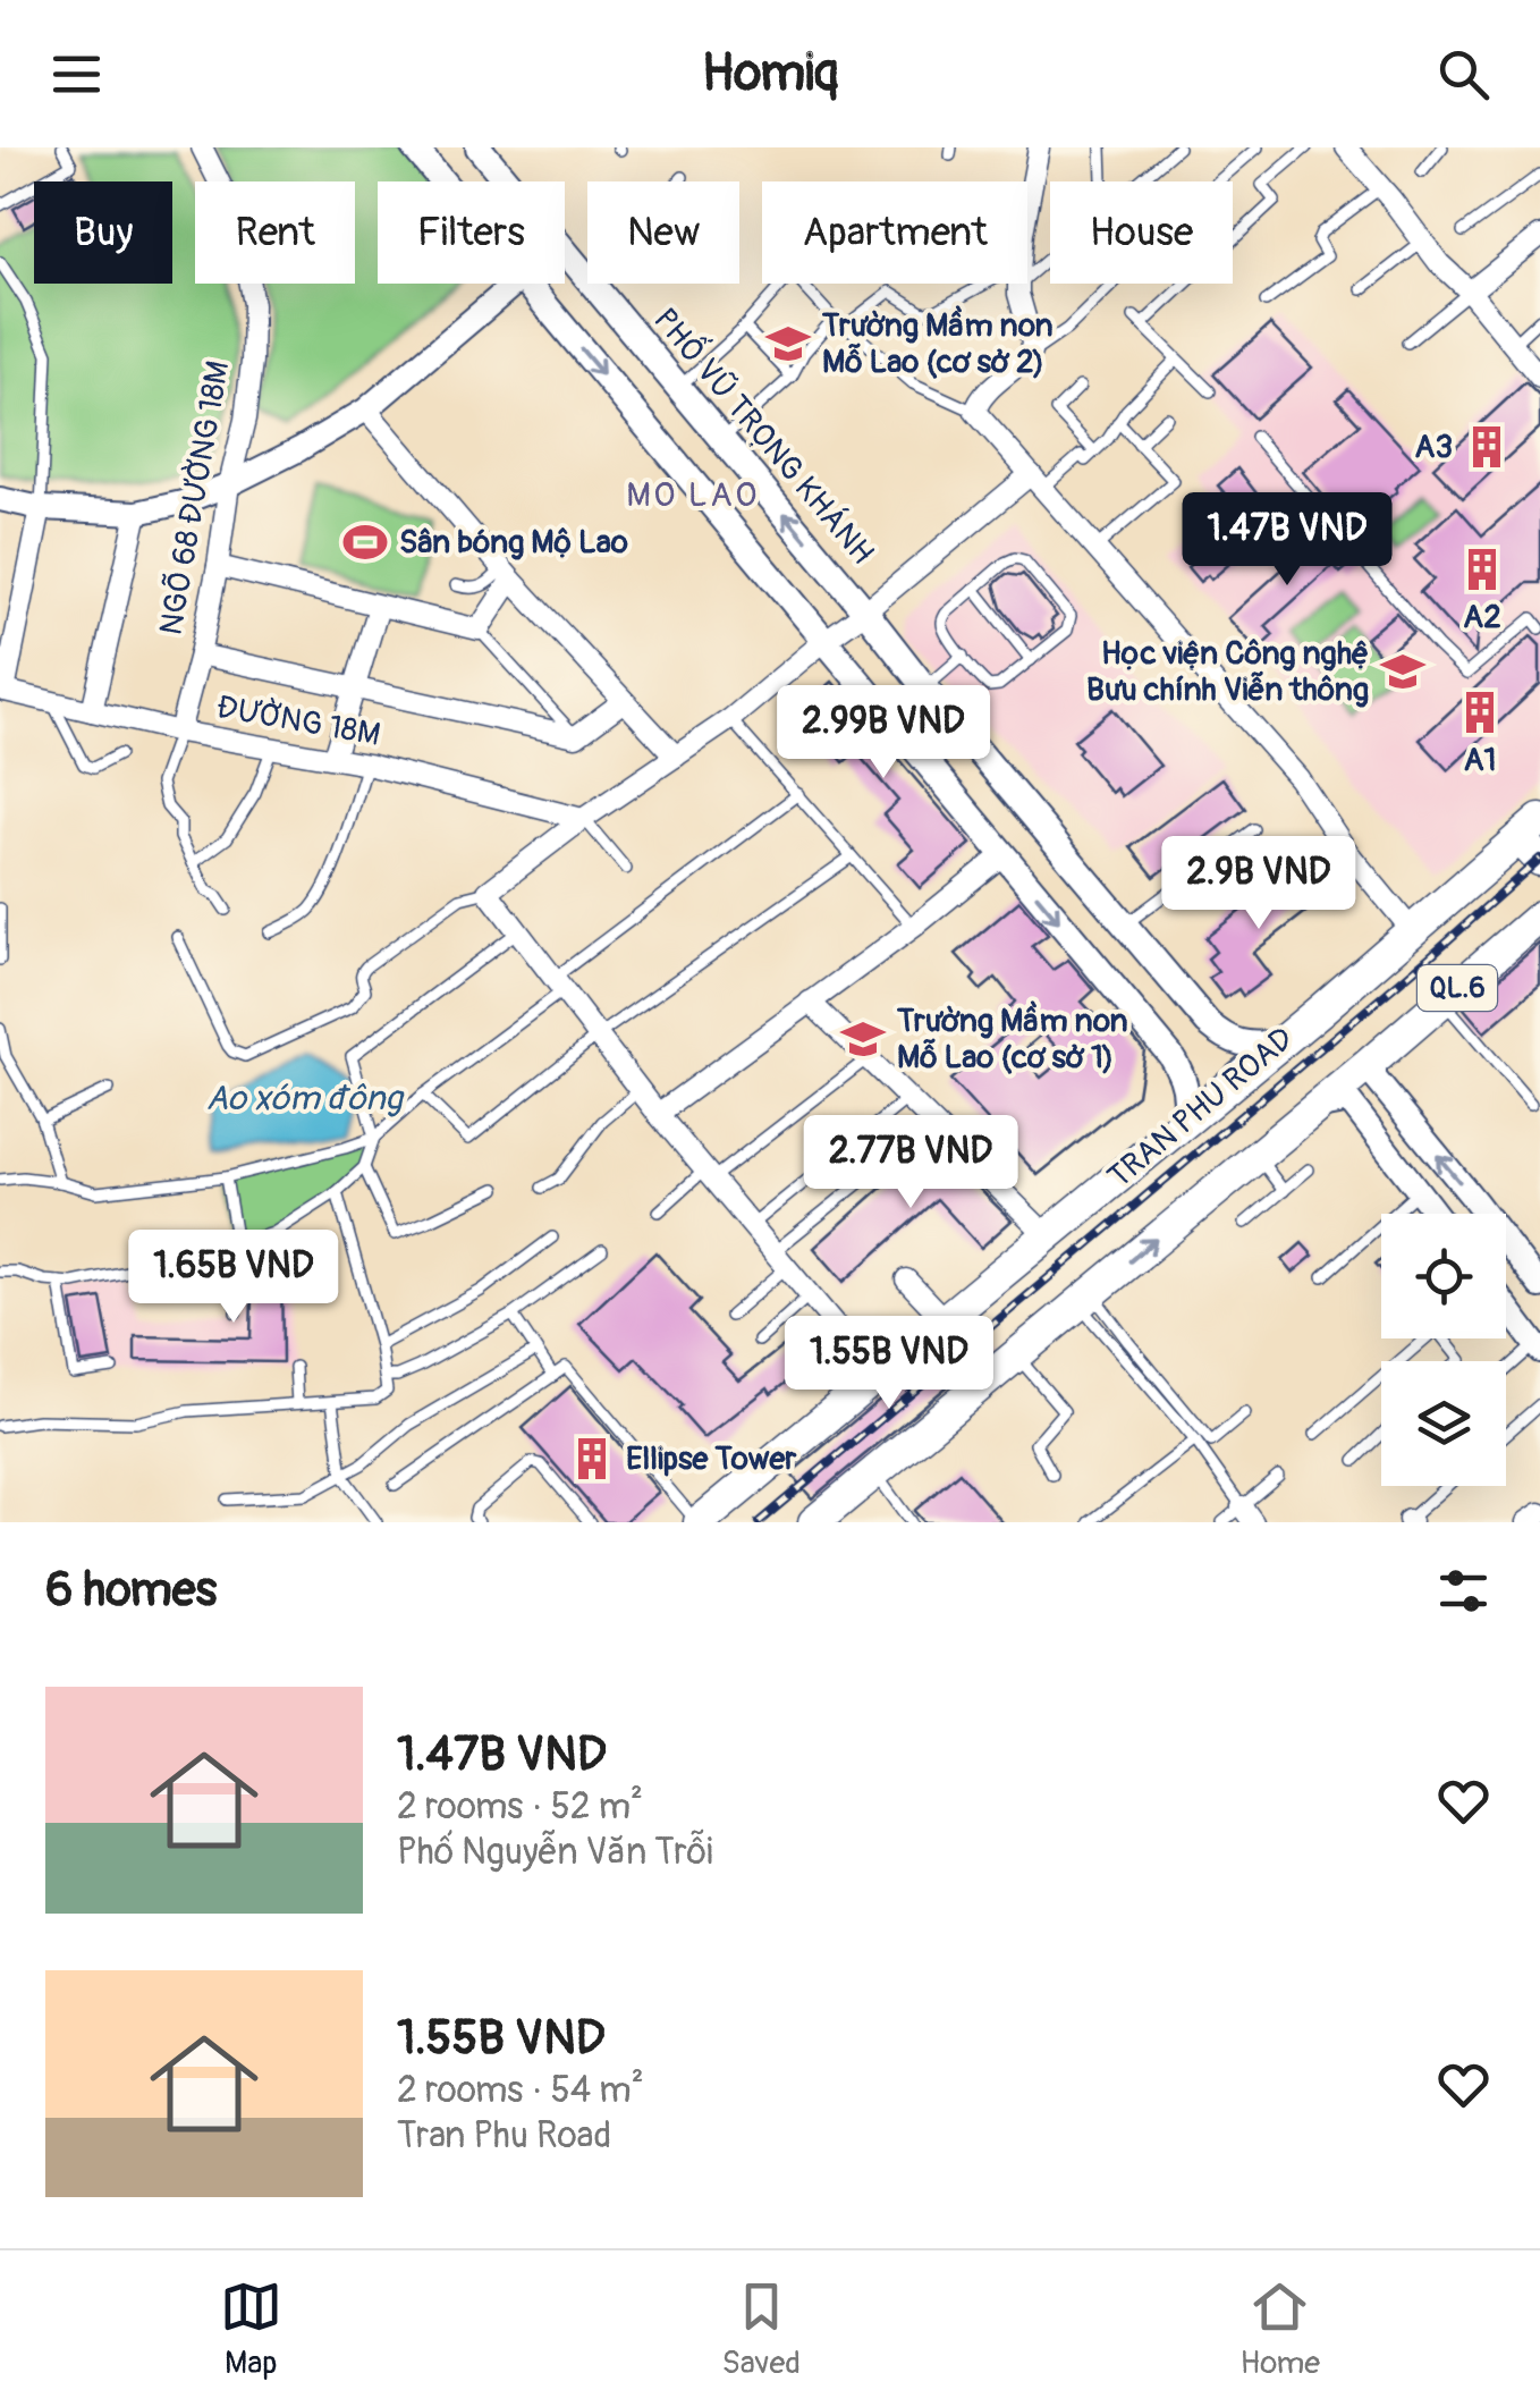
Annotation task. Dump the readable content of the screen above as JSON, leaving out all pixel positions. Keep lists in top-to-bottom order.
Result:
{
  "streets": {
    "highway": ["QL.6", "TRAN PHU ROAD"],
    "main road": ["PHỐ VŨ TRỌNG KHÁNH"],
    "street": ["NGÕ 68 ĐƯỜNG 18M", "ĐƯỜNG 18M"]
  },
  "crossings": [
    ["NGÕ 68 ĐƯỜNG 18M", "ĐƯỜNG 18M"]
  ],
  "districts": ["MO LAO"],
  "water": ["Ao xóm đông"],
  "places": {
    "school or university": ["Trường Mầm non Mỗ Lao (cơ sở 2)", "Học viện Công nghệ Bưu chính Viễn thông", "Trường Mầm non Mỗ Lao (cơ sở 1)"],
    "building": [
      "A3",
      "A2",
      "A1",
      "Ellipse Tower"
    ],
    "sports": ["Sân bóng Mộ Lao"]
  },
  "page": {
    "header": "Homiq",
    "chip": [
      "Buy",
      "Rent",
      "Filters",
      "New",
      "Apartment",
      "House"
    ],
    "price": [
      "1.47B VND",
      "2.99B VND",
      "2.9B VND",
      "2.77B VND",
      "1.65B VND",
      "1.55B VND"
    ],
    "heading": "6 homes",
    "list": [
      {
        "name": "1.47B VND",
        "note": "2 rooms · 52 m² · Phố Nguyễn Văn Trỗi"
      },
      {
        "name": "1.55B VND",
        "note": "2 rooms · 54 m² · Tran Phu Road"
      }
    ],
    "tabs": ["Map", "Saved", "Home"]
  }
}
